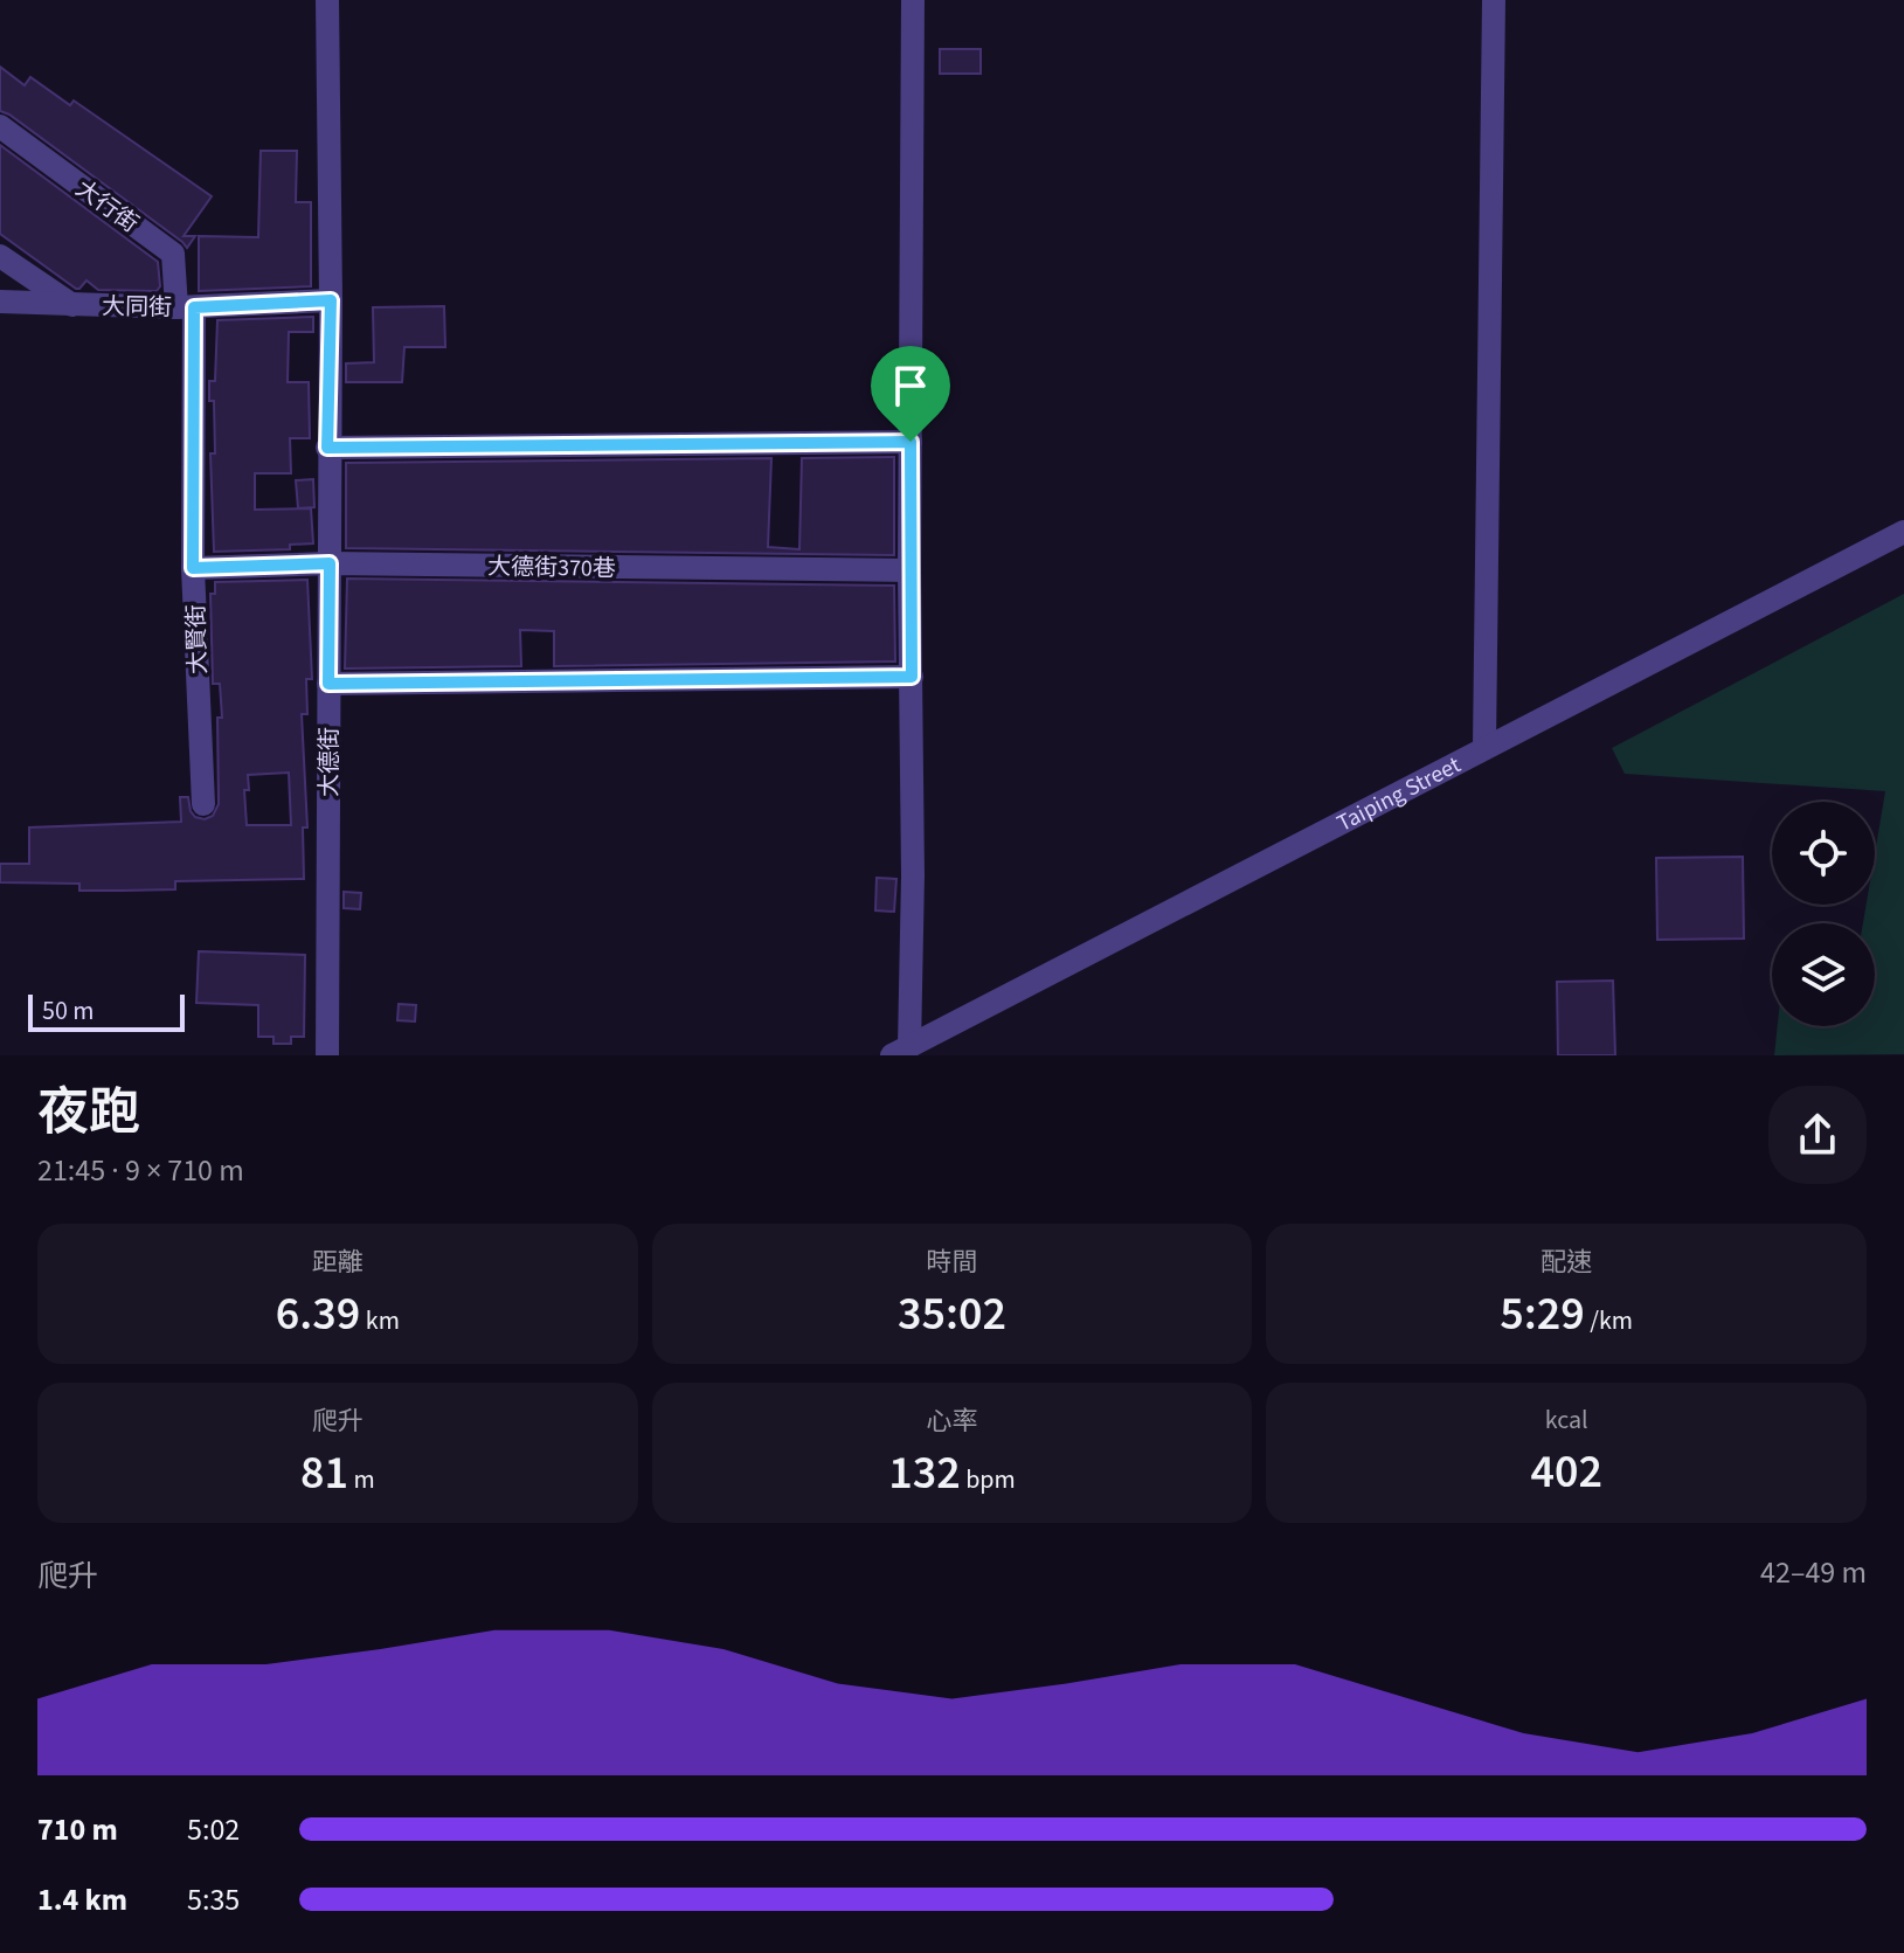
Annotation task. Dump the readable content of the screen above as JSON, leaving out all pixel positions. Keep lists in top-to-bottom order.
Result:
{
  "streets": {
    "street": [
      "大行街",
      "大同街",
      "大德街370巷",
      "大賢街",
      "大德街",
      "Taiping Street"
    ]
  },
  "crossings": [
    ["大行街", "大同街"],
    ["大行街", "大賢街"],
    ["大同街", "大賢街"],
    ["大同街", "大德街"],
    ["大德街370巷", "大賢街"],
    ["大德街370巷", "大德街"]
  ],
  "scale_bar": "50 m",
  "page": {
    "scale": "50 m",
    "heading": ["夜跑", "21:45 · 9 × 710 m"],
    "stats": [
      ["距離", "6.39 km"],
      ["時間", "35:02"],
      ["配速", "5:29 /km"],
      ["爬升", "81 m"],
      ["心率", "132 bpm"],
      ["kcal", "402"]
    ],
    "chart": ["爬升", "42–49 m"],
    "list": [
      {
        "name": "710 m",
        "note": "5:02"
      },
      {
        "name": "1.4 km",
        "note": "5:35"
      }
    ]
  }
}
